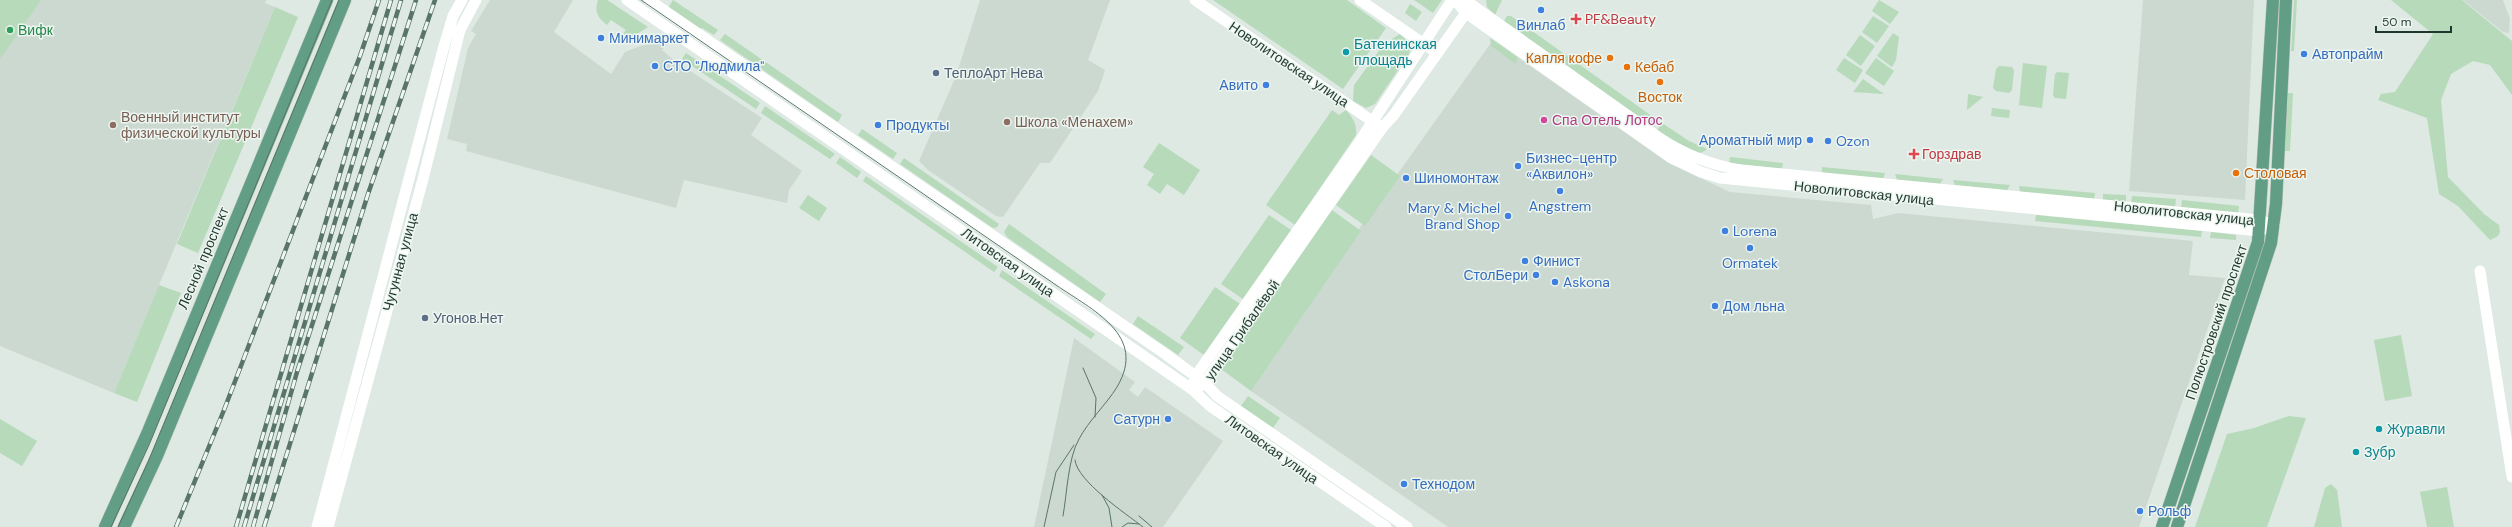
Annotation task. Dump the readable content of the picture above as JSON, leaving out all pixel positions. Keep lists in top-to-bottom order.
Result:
{
  "streets": {
    "main road": ["Лесной проспект", "Полюстровский проспект"],
    "street": [
      "Новолитовская улица",
      "Чугунная улица",
      "Литовская улица",
      "улица Грибалёвой"
    ]
  },
  "crossings": [
    ["Новолитовская улица", "Полюстровский проспект"],
    ["Новолитовская улица", "улица Грибалёвой"],
    ["Литовская улица", "улица Грибалёвой"]
  ],
  "places": {
    "other": [
      "Винлаб",
      "Вифк",
      "Минимаркет",
      "Батенинская площадь",
      "Автопрайм",
      "Капля кофе",
      "СТО \"Людмила\"",
      "Кебаб",
      "ТеплоАрт Нева",
      "Восток",
      "Авито",
      "Спа Отель Лотос",
      "Школа «Менахем»",
      "Военный институт физической культуры",
      "Продукты",
      "Ароматный мир",
      "Ozon",
      "Бизнес-центр «Аквилон»",
      "Столовая",
      "Шиномонтаж",
      "Angstrem",
      "Mary & Michel Brand Shop",
      "Lorena",
      "Ormatek",
      "Финист",
      "СтолБери",
      "Askona",
      "Дом льна",
      "Угонов.Нет",
      "Сатурн",
      "Журавли",
      "Зубр",
      "Технодом",
      "Рольф"
    ],
    "health": ["PF&Beauty", "Горздрав"]
  },
  "scale_bar": "50 m"
}
